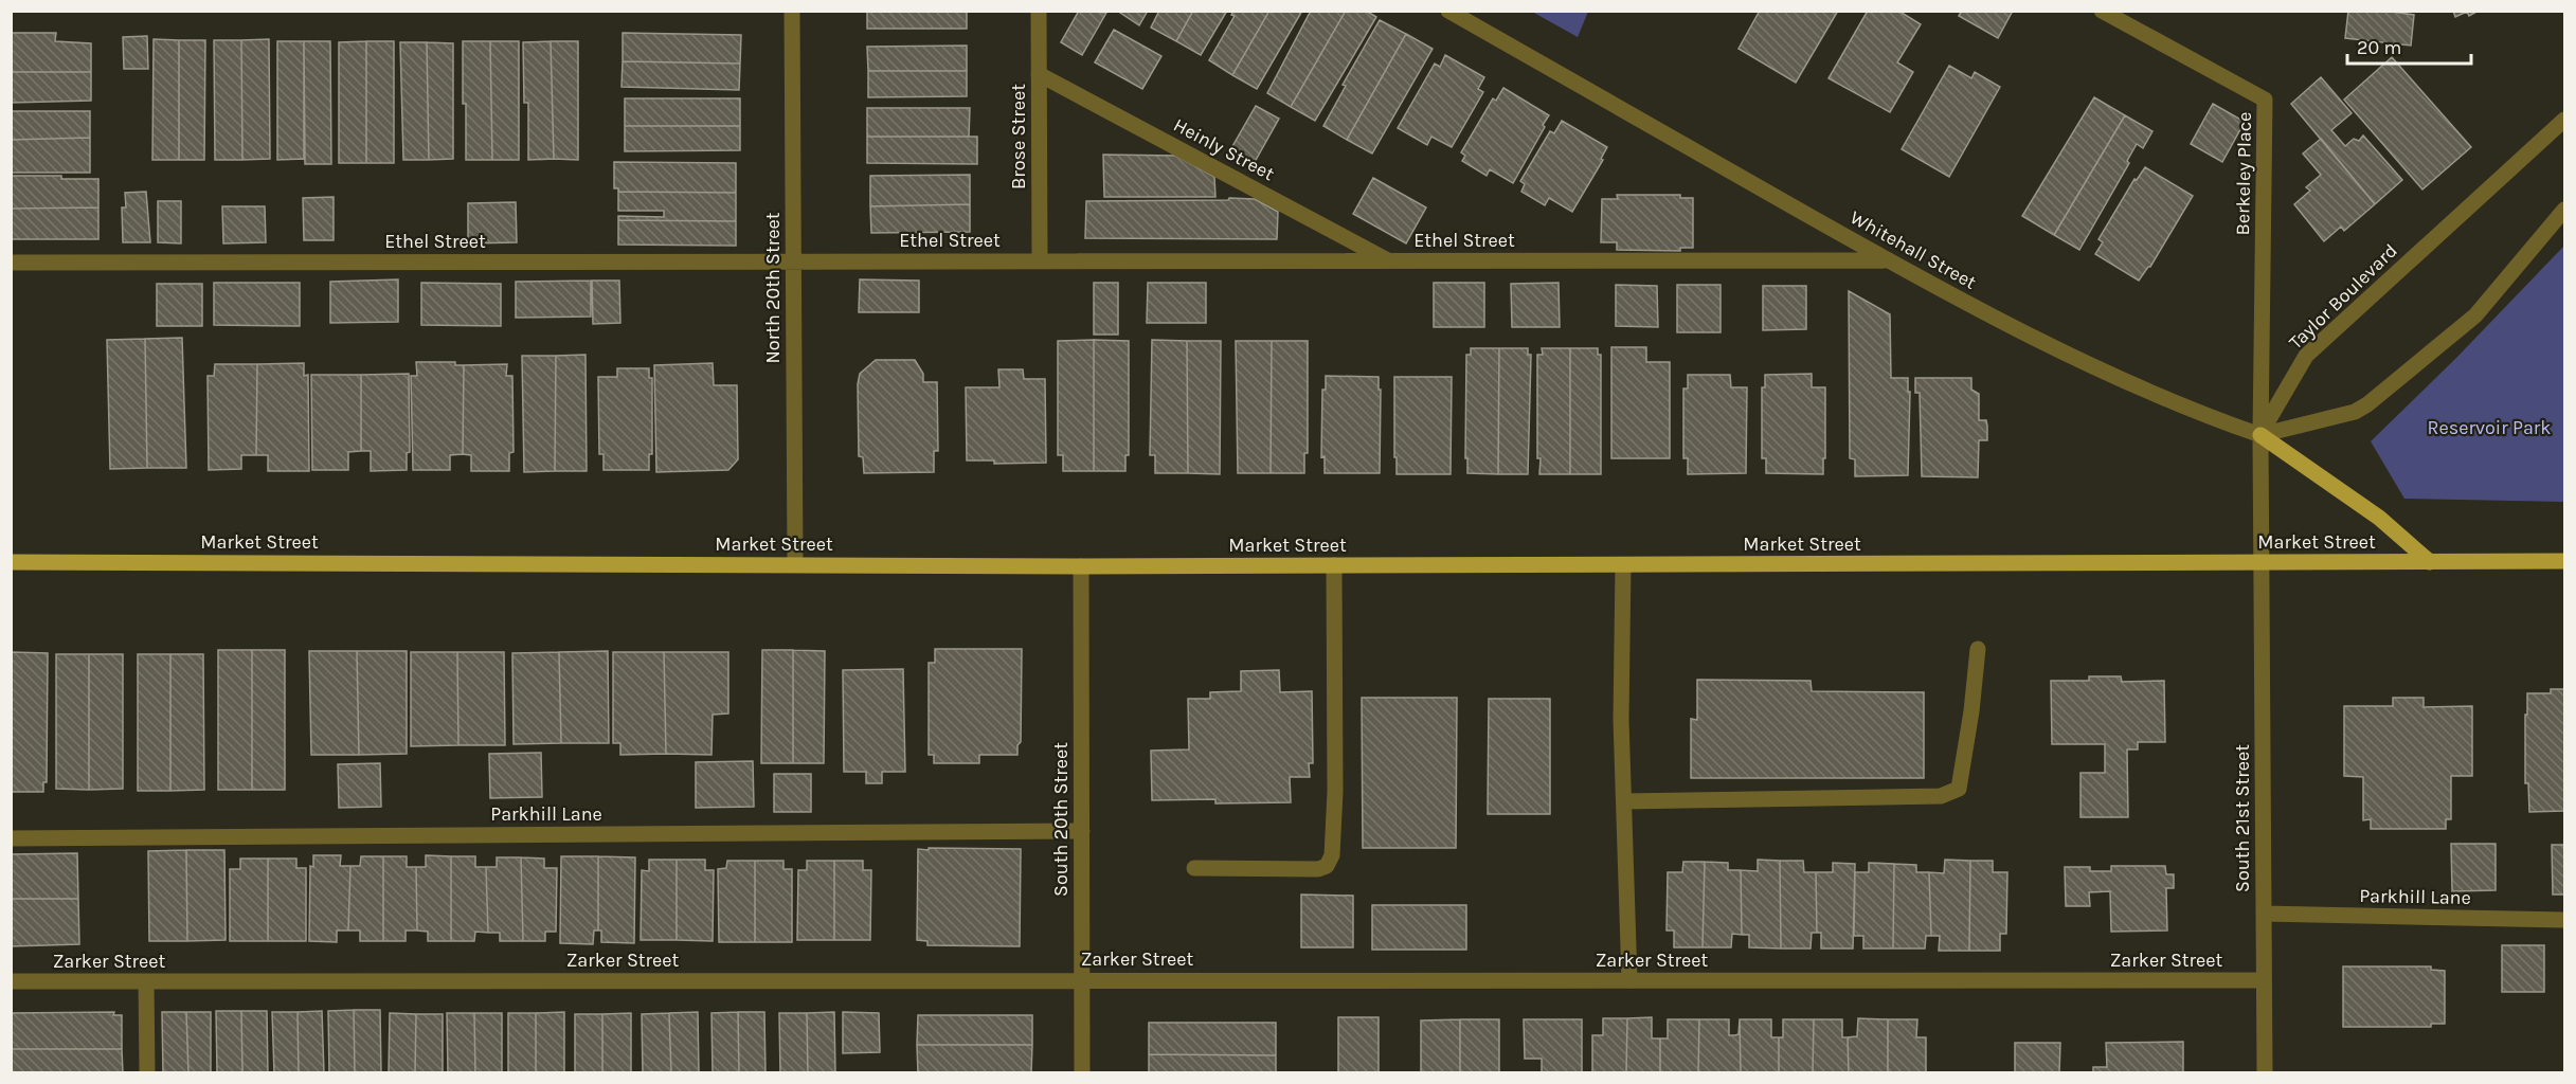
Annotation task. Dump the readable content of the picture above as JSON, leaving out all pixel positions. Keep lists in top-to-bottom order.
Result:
{
  "streets": {
    "main road": ["Market Street"],
    "street": [
      "Brose Street",
      "Heinly Street",
      "Berkeley Place",
      "Ethel Street",
      "Whitehall Street",
      "North 20th Street",
      "Taylor Boulevard",
      "Parkhill Lane",
      "South 21st Street",
      "South 20th Street",
      "Zarker Street"
    ]
  },
  "crossings": [
    ["Brose Street", "Heinly Street"],
    ["Brose Street", "Ethel Street"],
    ["Heinly Street", "Ethel Street"],
    ["Berkeley Place", "Whitehall Street"],
    ["Berkeley Place", "Taylor Boulevard"],
    ["Ethel Street", "Whitehall Street"],
    ["Ethel Street", "North 20th Street"],
    ["Whitehall Street", "Taylor Boulevard"],
    ["North 20th Street", "Market Street"],
    ["Market Street", "South 21st Street"],
    ["Market Street", "South 20th Street"],
    ["Parkhill Lane", "South 21st Street"],
    ["Parkhill Lane", "South 20th Street"],
    ["South 21st Street", "Zarker Street"],
    ["South 20th Street", "Zarker Street"]
  ],
  "parks": ["Reservoir Park"],
  "scale_bar": "20 m"
}
